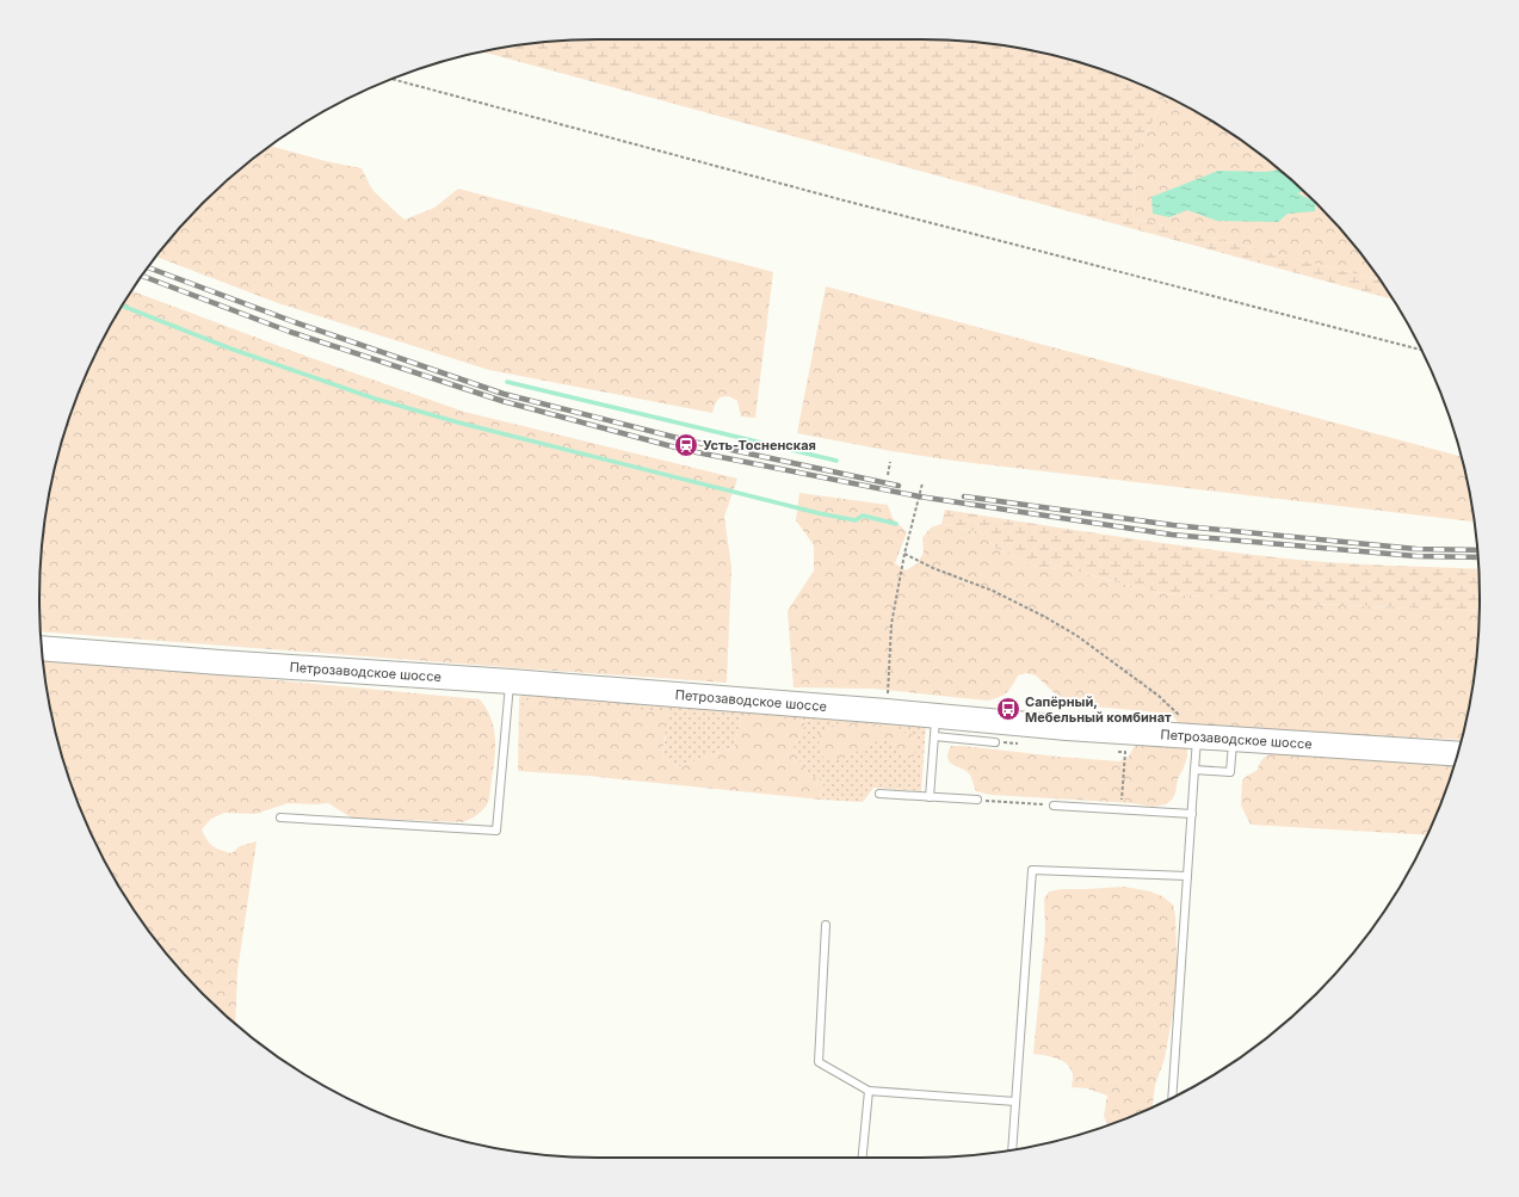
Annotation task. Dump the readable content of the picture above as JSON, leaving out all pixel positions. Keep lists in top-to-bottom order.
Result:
{
  "streets": {
    "main road": ["Петрозаводское шоссе"]
  },
  "places": {
    "station": ["Усть-Тосненская"],
    "bus stop": ["Сапёрный, Мебельный комбинат"]
  }
}
